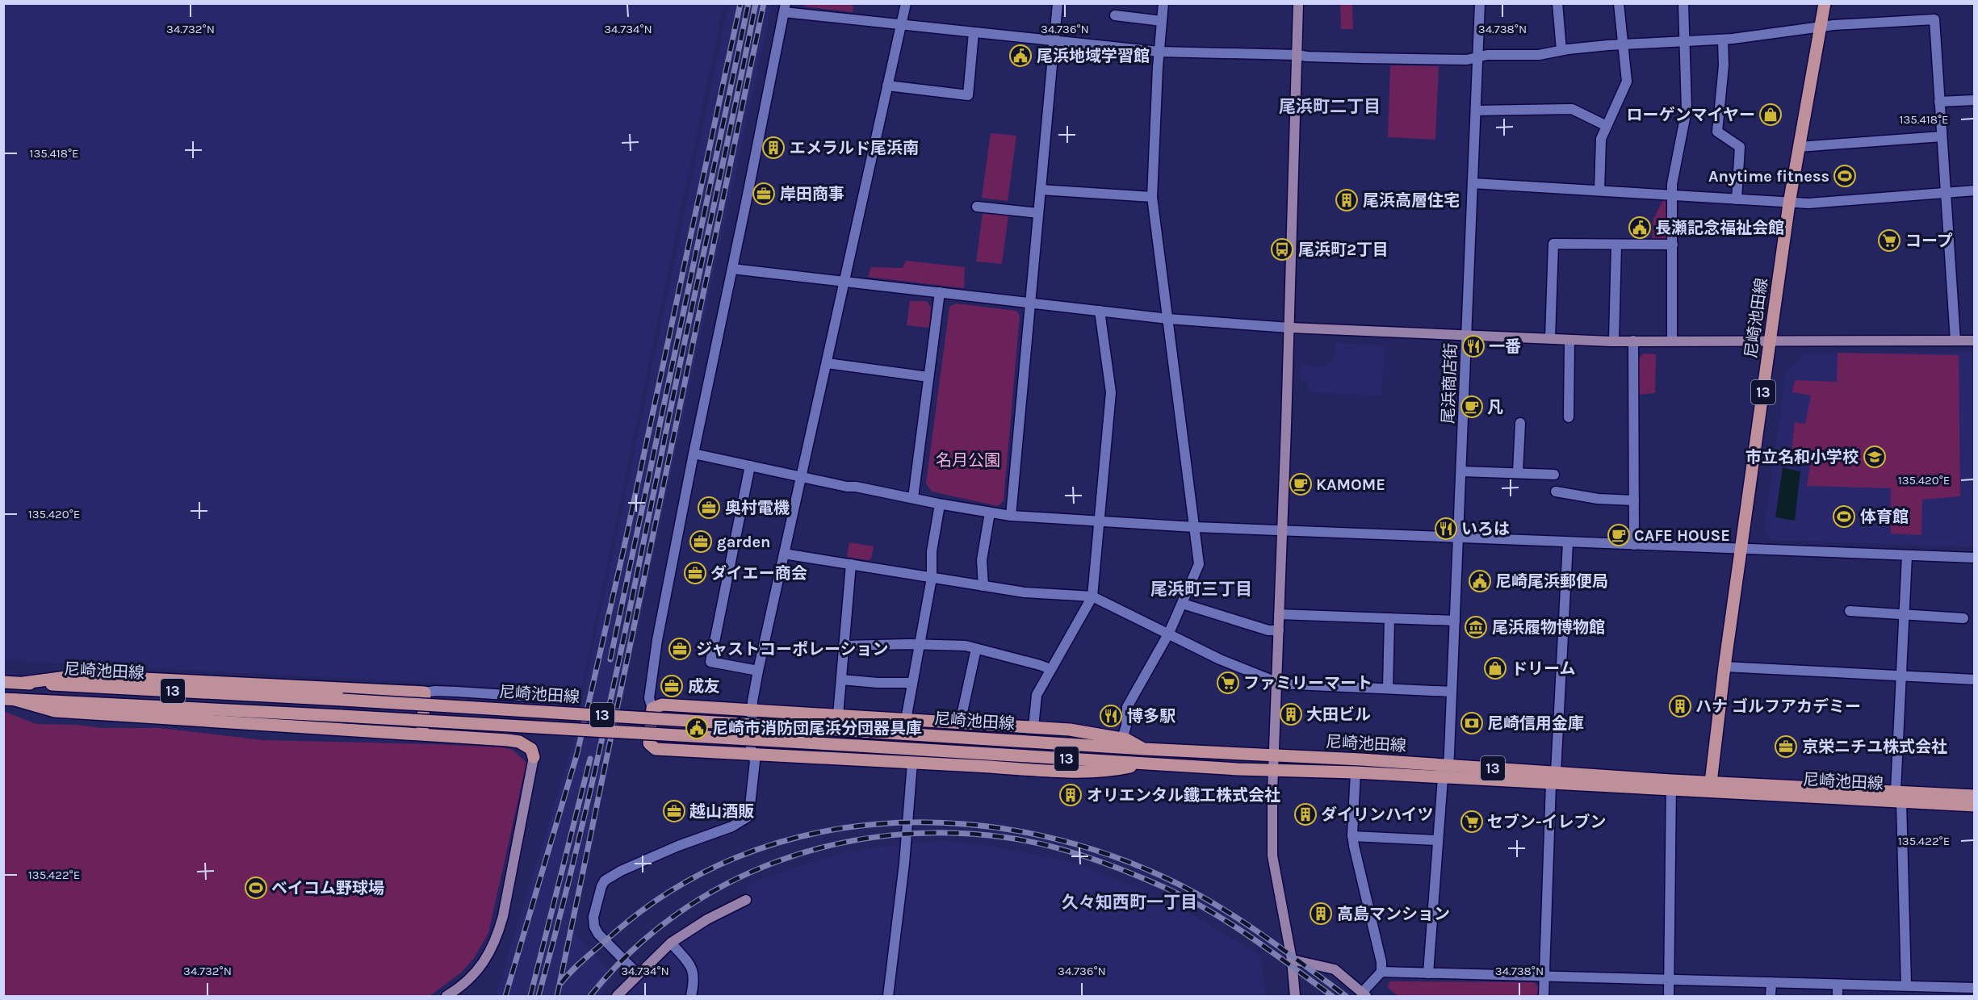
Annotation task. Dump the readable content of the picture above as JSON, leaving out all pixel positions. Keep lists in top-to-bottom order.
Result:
{
  "streets": {
    "main road": ["尼崎池田線", "13"],
    "street": ["尾浜商店街"]
  },
  "crossings": [
    ["尼崎池田線", "尾浜商店街"]
  ],
  "districts": ["尾浜町二丁目", "尾浜町三丁目", "久々知西町一丁目"],
  "parks": ["名月公園"],
  "places": {
    "public building": [
      "尾浜地域学習館",
      "長瀬記念福祉会館",
      "尼崎尾浜郵便局",
      "尼崎市消防団尾浜分団器具庫"
    ],
    "shop": ["ローゲンマイヤー", "ドリーム"],
    "building": [
      "エメラルド尾浜南",
      "尾浜高層住宅",
      "ハナ ゴルフアカデミー",
      "大田ビル",
      "オリエンタル鐵工株式会社",
      "ダイリンハイツ",
      "高島マンション"
    ],
    "sports": ["Anytime fitness", "体育館", "ベイコム野球場"],
    "office": [
      "岸田商事",
      "奥村電機",
      "garden",
      "ダイエー商会",
      "ジャストコーポレーション",
      "成友",
      "京栄ニチユ株式会社",
      "越山酒販"
    ],
    "supermarket": ["コープ", "ファミリーマート", "セブン-イレブン"],
    "bus stop": ["尾浜町2丁目"],
    "restaurant": ["一番", "いろは", "博多駅"],
    "cafe": ["凡", "KAMOME", "CAFE HOUSE"],
    "school or university": ["市立名和小学校"],
    "museum": ["尾浜履物博物館"],
    "bank": ["尼崎信用金庫"]
  },
  "coordinates": [
    "34.732°N",
    "34.734°N",
    "34.736°N",
    "34.738°N",
    "135.418°E",
    "135.420°E",
    "135.422°E"
  ]
}
